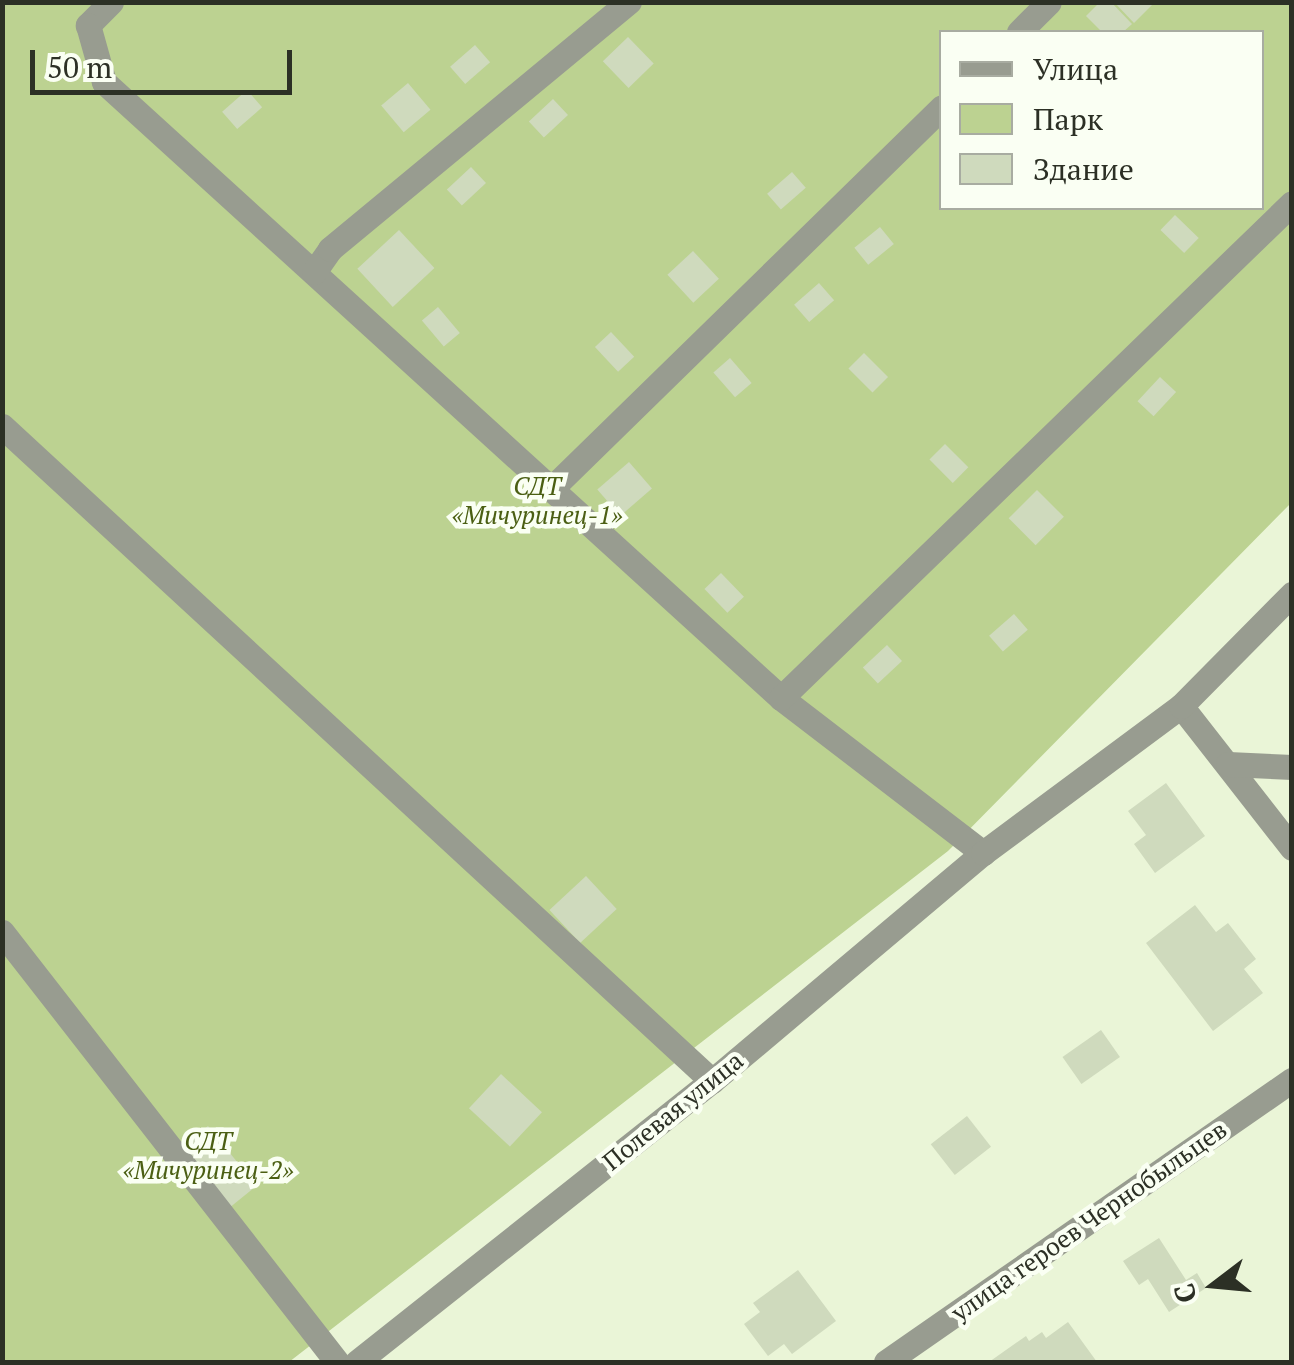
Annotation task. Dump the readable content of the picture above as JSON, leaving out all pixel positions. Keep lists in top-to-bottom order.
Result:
{
  "streets": {
    "street": ["Полевая улица", "улица героев Чернобыльцев"]
  },
  "parks": ["СДТ «Мичуринец-1»", "СДТ «Мичуринец-2»"],
  "legend": ["Улица", "Парк", "Здание"],
  "scale_bar": "50 m",
  "north": "left"
}
